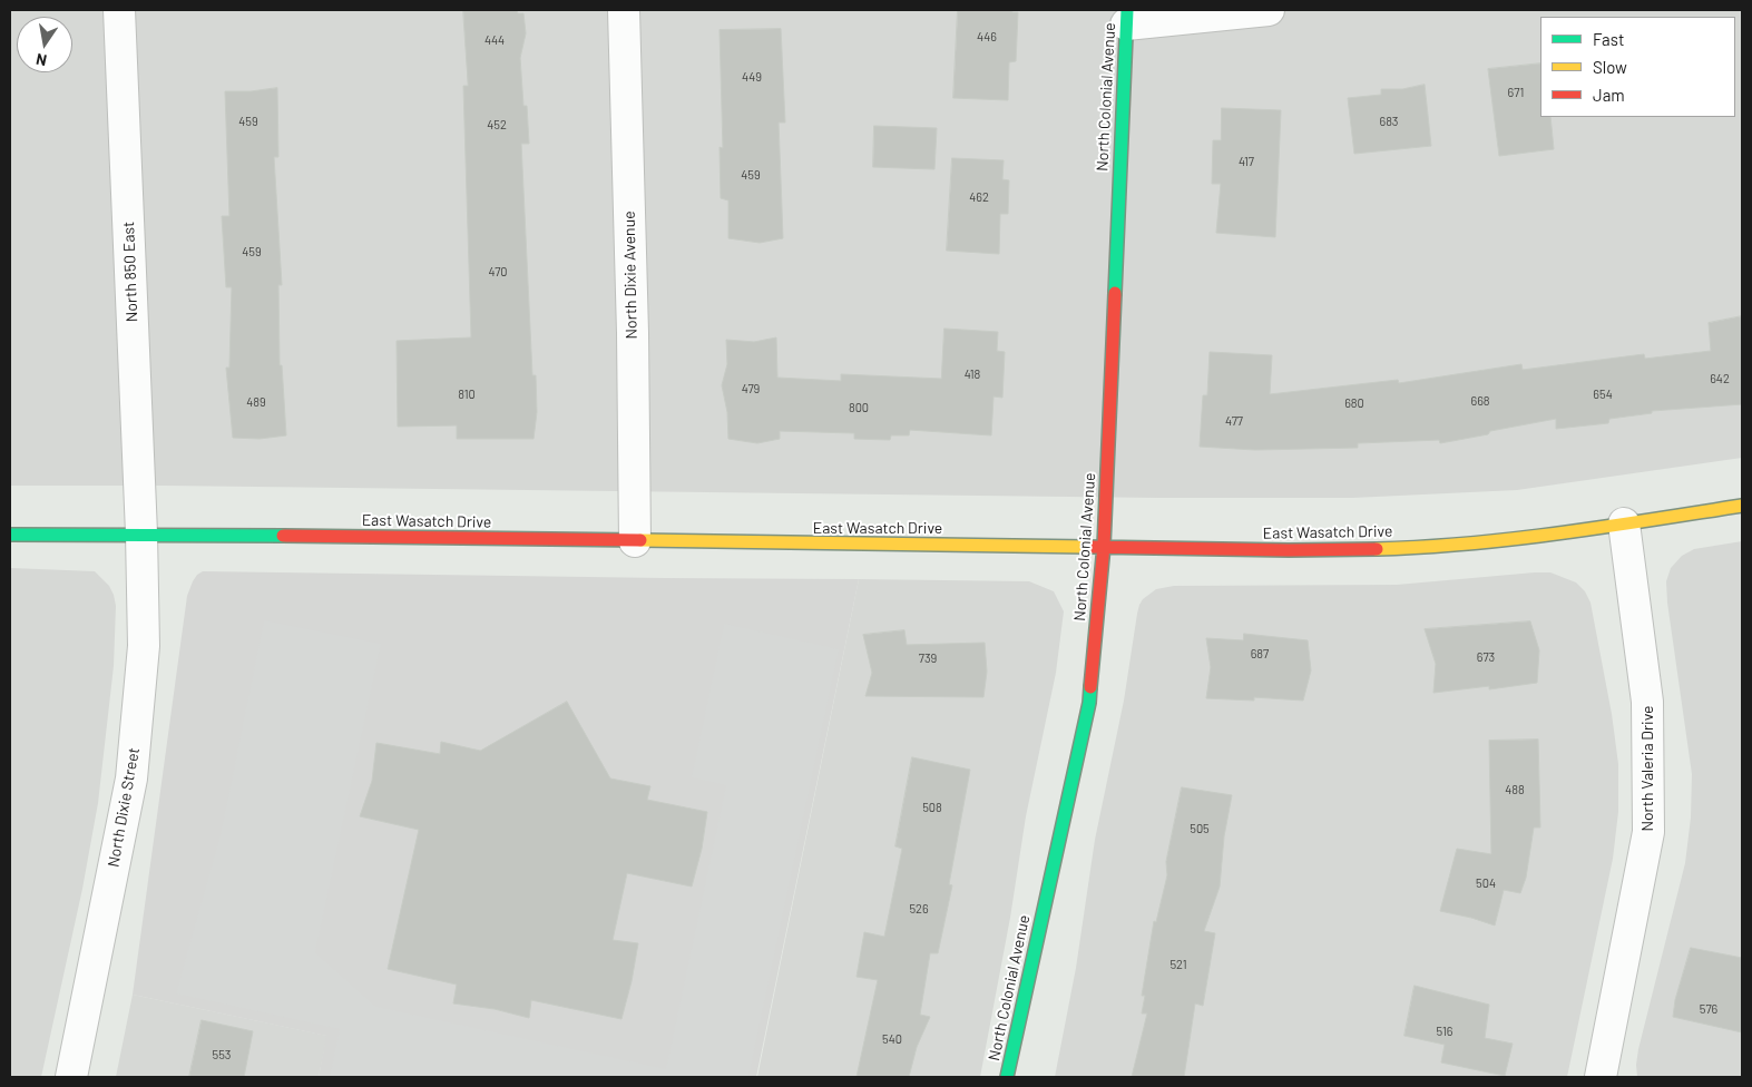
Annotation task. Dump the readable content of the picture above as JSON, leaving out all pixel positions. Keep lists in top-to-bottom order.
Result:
{
  "streets": {
    "street": [
      "North Colonial Avenue",
      "North 850 East",
      "North Dixie Avenue",
      "East Wasatch Drive",
      "North Valeria Drive",
      "North Dixie Street"
    ]
  },
  "crossings": [
    ["North Colonial Avenue", "East Wasatch Drive"],
    ["North 850 East", "East Wasatch Drive"],
    ["North 850 East", "North Dixie Street"],
    ["North Dixie Avenue", "East Wasatch Drive"],
    ["East Wasatch Drive", "North Valeria Drive"],
    ["East Wasatch Drive", "North Dixie Street"]
  ],
  "house_numbers": [
    "446",
    "444",
    "449",
    "671",
    "459",
    "683",
    "452",
    "417",
    "459",
    "462",
    "459",
    "470",
    "418",
    "642",
    "479",
    "810",
    "654",
    "668",
    "489",
    "680",
    "800",
    "477",
    "687",
    "673",
    "739",
    "488",
    "508",
    "505",
    "504",
    "526",
    "521",
    "576",
    "516",
    "540",
    "553"
  ],
  "legend": ["Fast", "Slow", "Jam"],
  "north": "bottom"
}
